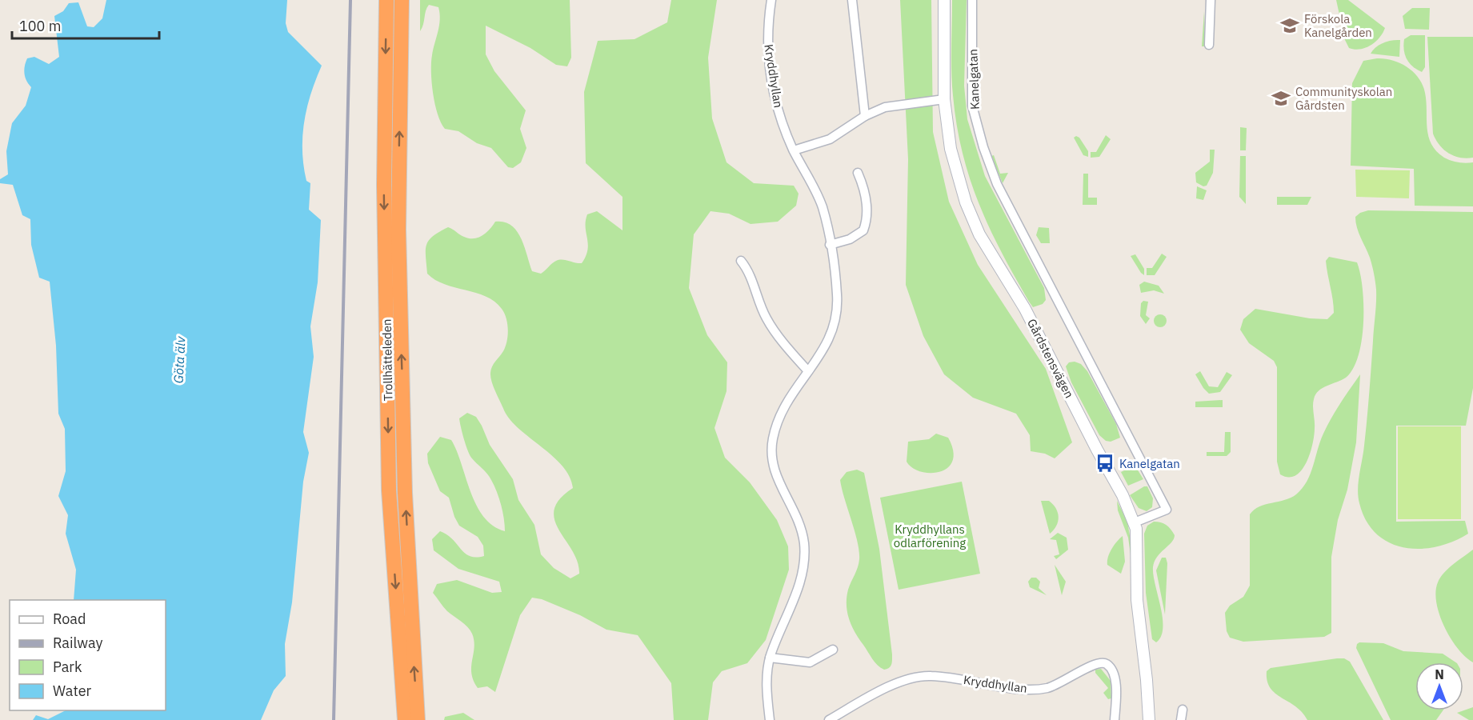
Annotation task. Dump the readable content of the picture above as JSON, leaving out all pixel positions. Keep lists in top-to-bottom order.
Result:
{
  "streets": {
    "highway": ["Trollhätteleden"],
    "street": ["Kryddhyllan", "Kanelgatan", "Gårdstensvägen"]
  },
  "crossings": [
    ["Kanelgatan", "Gårdstensvägen"]
  ],
  "water": ["Göta älv"],
  "parks": ["Kryddhyllans odlarförening"],
  "places": {
    "school or university": ["Förskola Kanelgården", "Communityskolan Gårdsten"],
    "bus stop": ["Kanelgatan"]
  },
  "legend": [
    "Road",
    "Railway",
    "Park",
    "Water"
  ],
  "scale_bar": "100 m",
  "north": "top"
}
